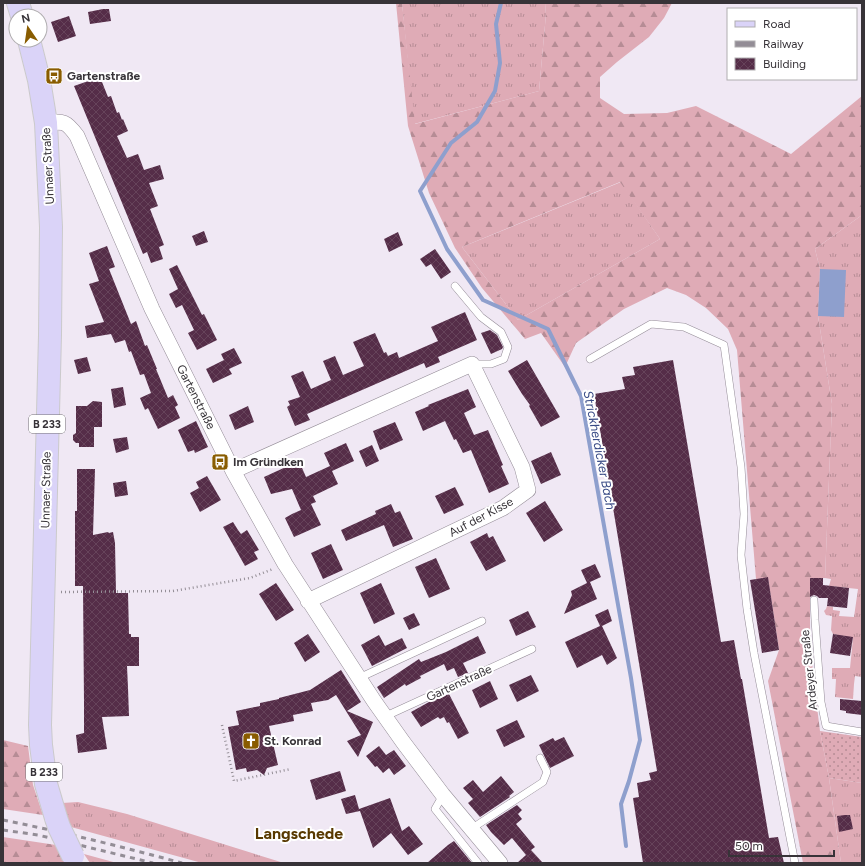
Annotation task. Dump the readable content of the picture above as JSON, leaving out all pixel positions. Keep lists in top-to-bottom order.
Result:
{
  "streets": {
    "main road": ["Unnaer Straße", "B 233"],
    "street": ["Gartenstraße", "Auf der Kisse"],
    "lane": ["Ardeyer Straße"]
  },
  "crossings": [
    ["Unnaer Straße", "Gartenstraße"],
    ["Gartenstraße", "Auf der Kisse"]
  ],
  "districts": ["Langschede"],
  "water": ["Strickherdicker Bach"],
  "places": {
    "bus stop": ["Gartenstraße", "Im Gründken"],
    "church": ["St. Konrad"]
  },
  "legend": ["Road", "Railway", "Building"],
  "scale_bar": "50 m",
  "north": "top"
}
